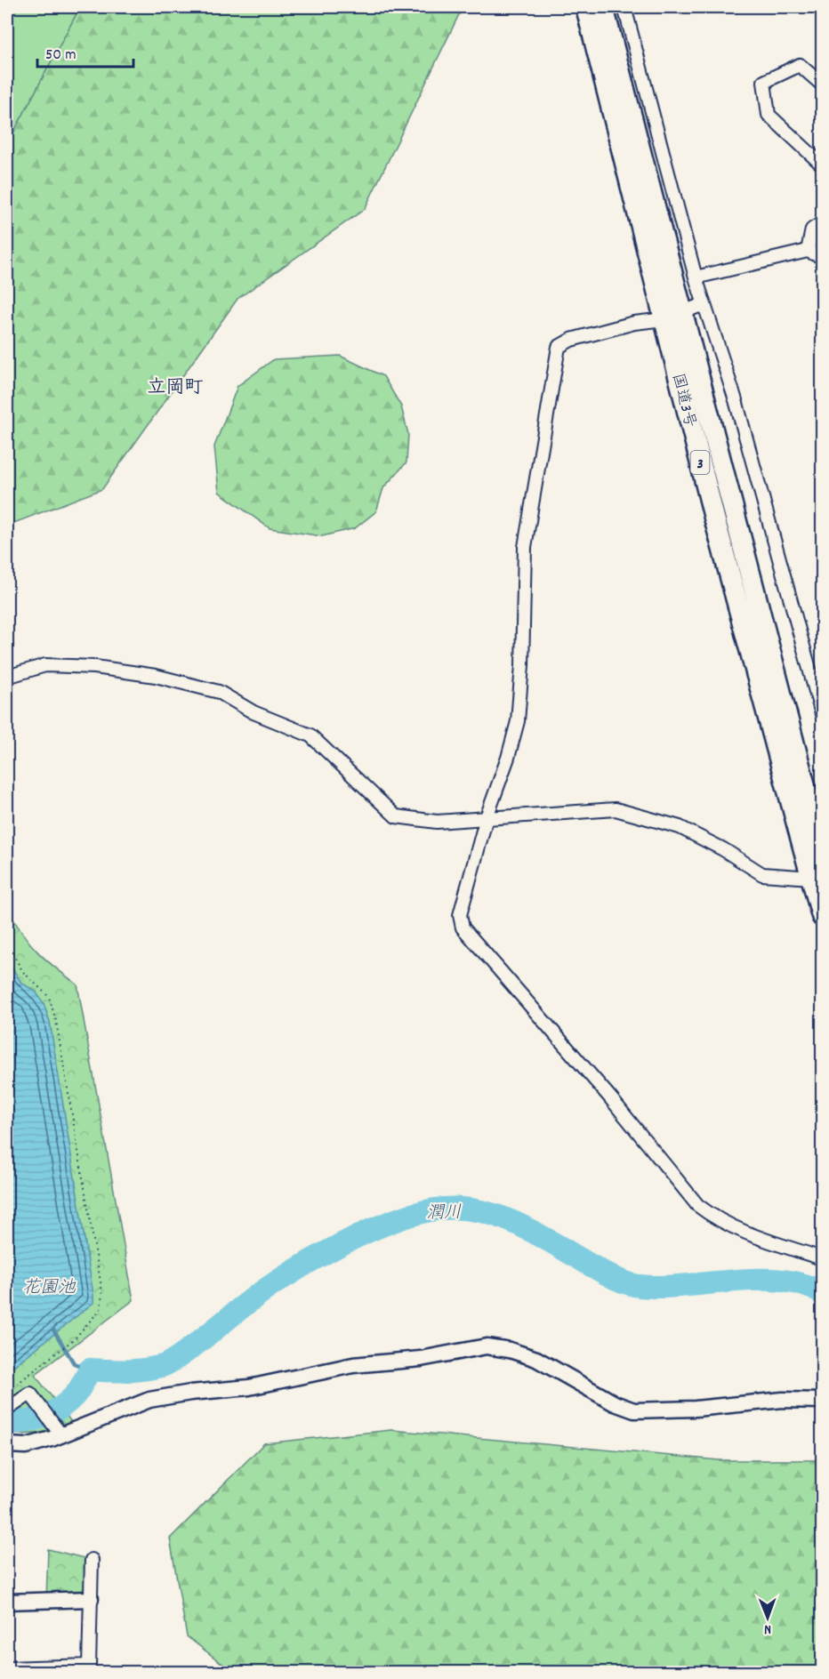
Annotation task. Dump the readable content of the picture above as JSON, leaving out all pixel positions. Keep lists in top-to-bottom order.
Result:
{
  "streets": {
    "highway": ["国道3号", "3"]
  },
  "districts": ["立岡町"],
  "water": ["潤川", "花園池"],
  "scale_bar": "50 m",
  "north": "bottom"
}
